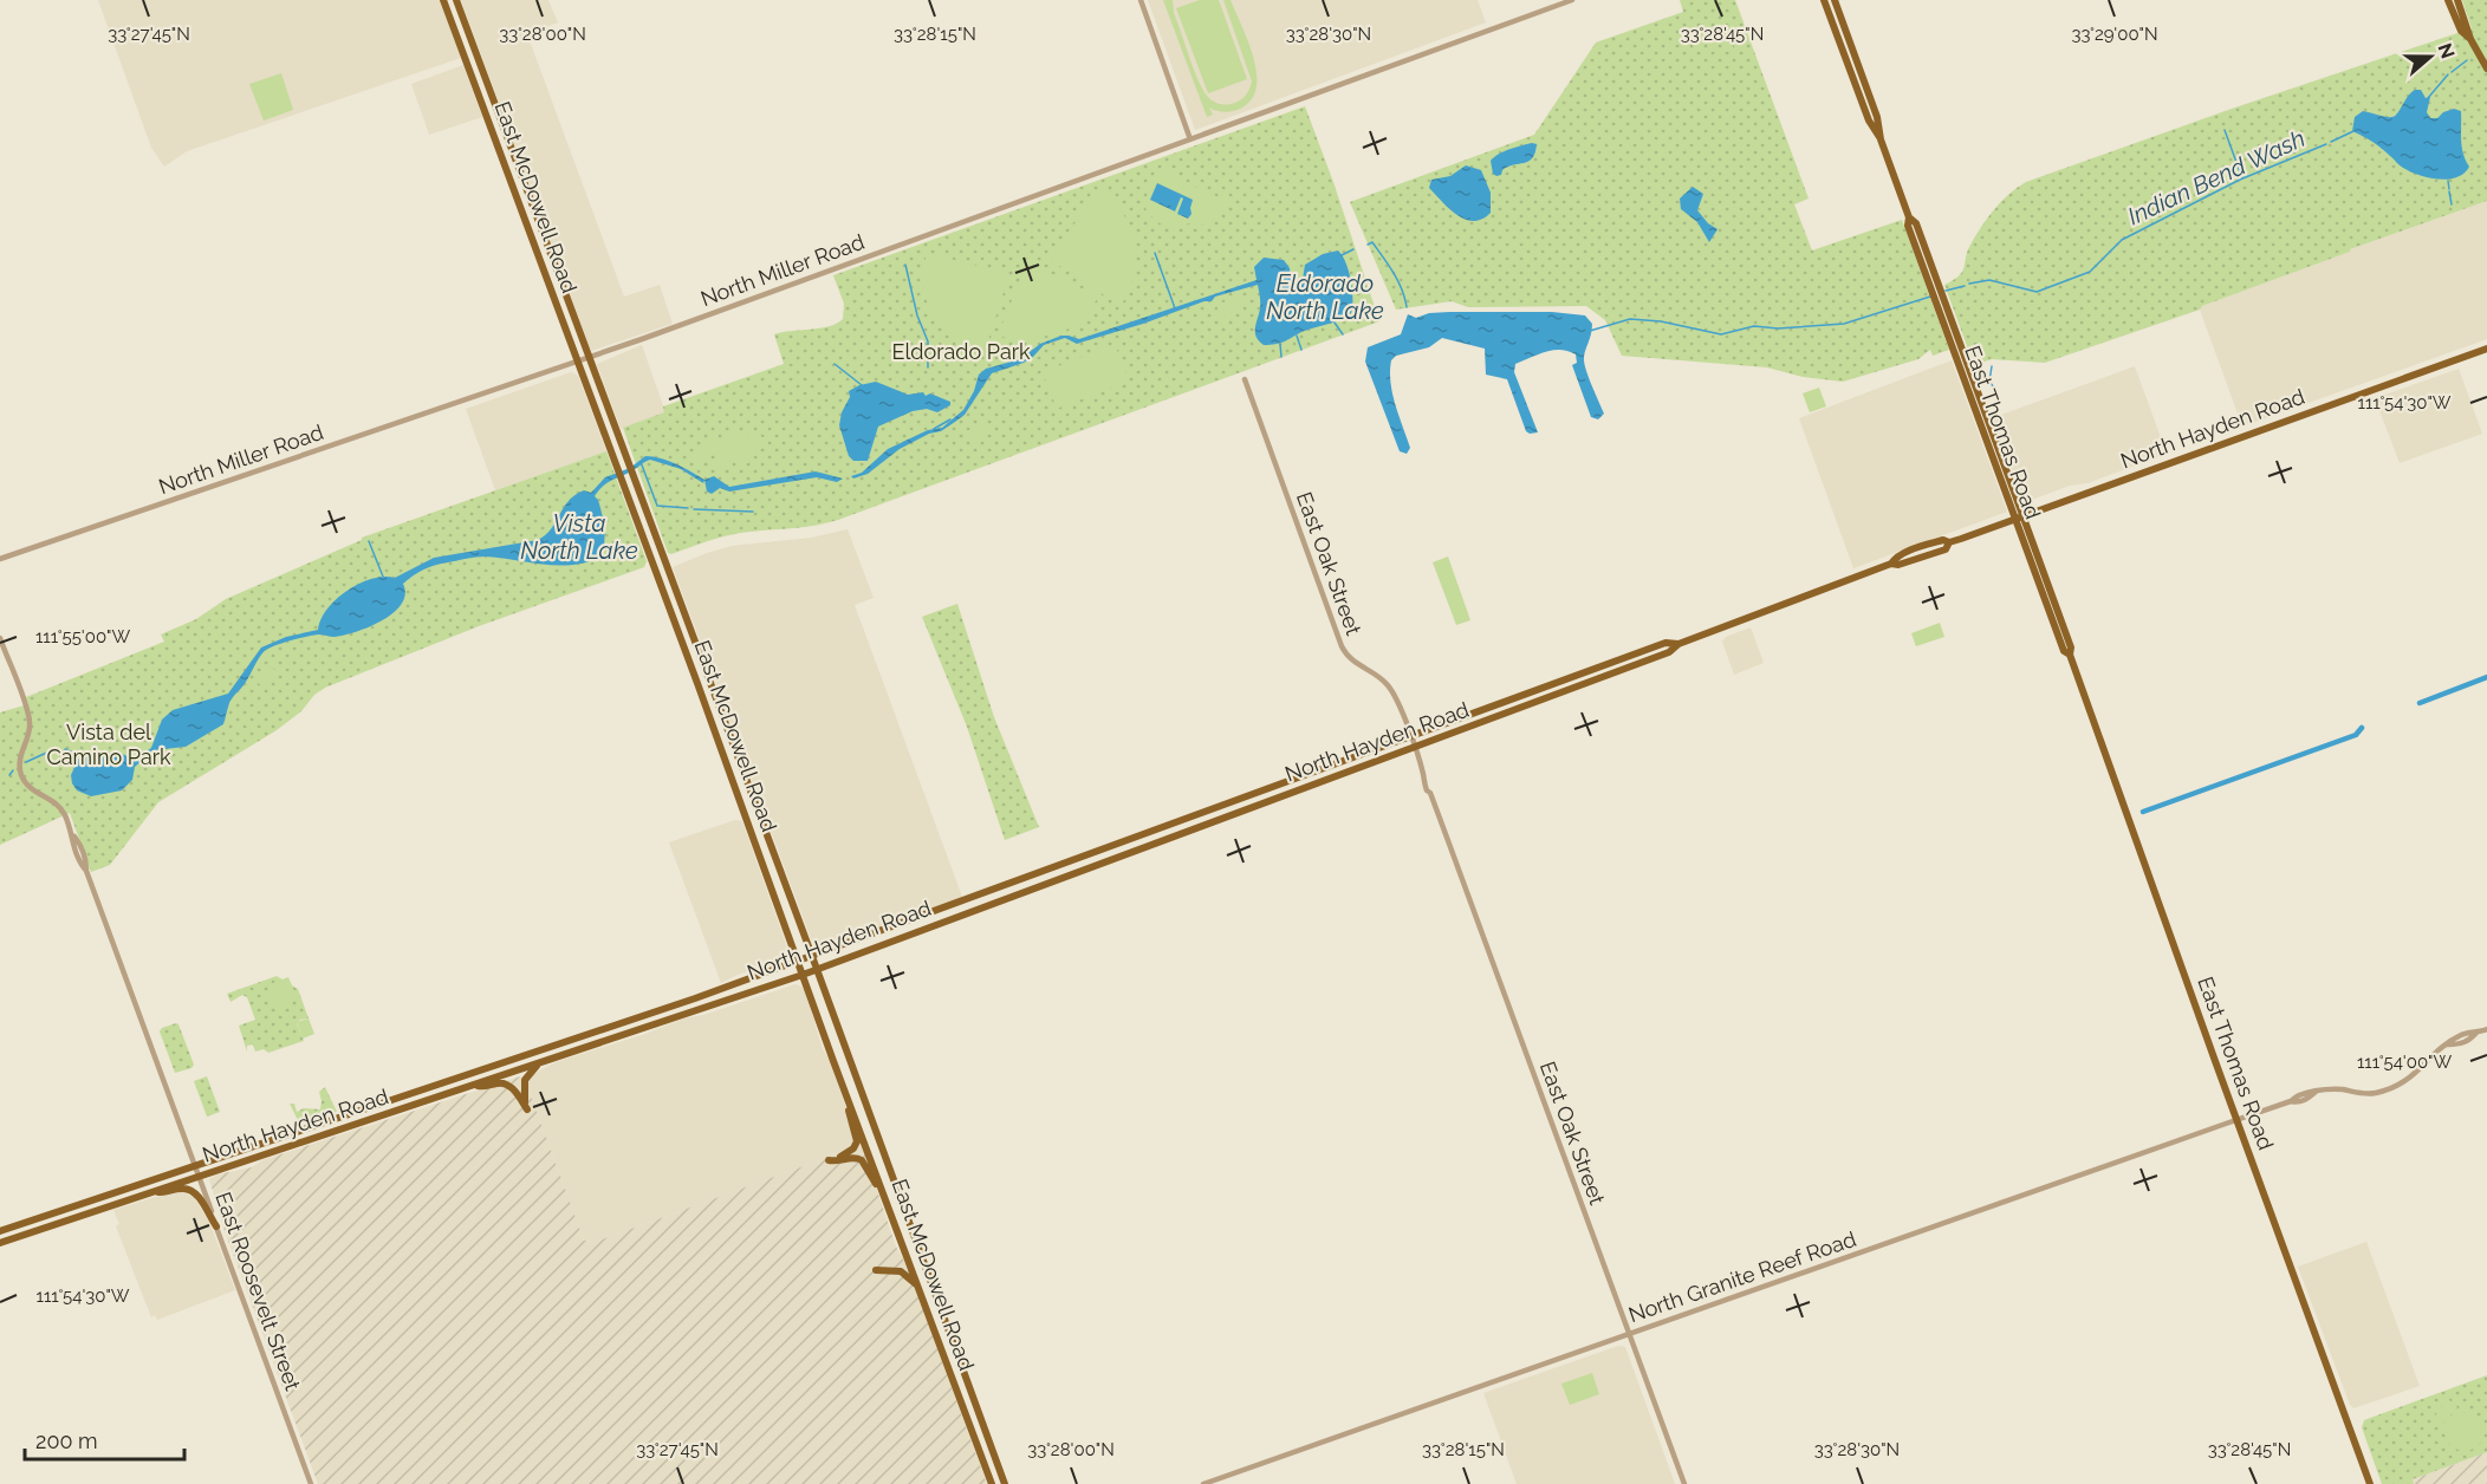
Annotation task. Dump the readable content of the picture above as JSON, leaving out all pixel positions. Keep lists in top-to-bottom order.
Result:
{
  "streets": {
    "main road": ["East McDowell Road", "North Hayden Road", "East Thomas Road"],
    "street": [
      "North Miller Road",
      "East Oak Street",
      "North Granite Reef Road",
      "East Roosevelt Street"
    ]
  },
  "crossings": [
    ["East McDowell Road", "North Miller Road"],
    ["East McDowell Road", "North Hayden Road"],
    ["North Hayden Road", "East Thomas Road"],
    ["North Hayden Road", "East Oak Street"],
    ["North Hayden Road", "East Roosevelt Street"],
    ["East Thomas Road", "North Granite Reef Road"],
    ["East Oak Street", "North Granite Reef Road"]
  ],
  "water": ["Indian Bend Wash", "Eldorado North Lake", "Vista North Lake"],
  "parks": ["Eldorado Park", "Vista del Camino Park"],
  "scale_bar": "200 m",
  "north": "right",
  "coordinates": [
    "33°29'00\"N",
    "33°27'45\"N",
    "33°28'00\"N",
    "33°28'15\"N",
    "33°28'30\"N",
    "33°28'45\"N",
    "111°54'30\"W",
    "111°55'00\"W",
    "111°54'00\"W"
  ]
}
